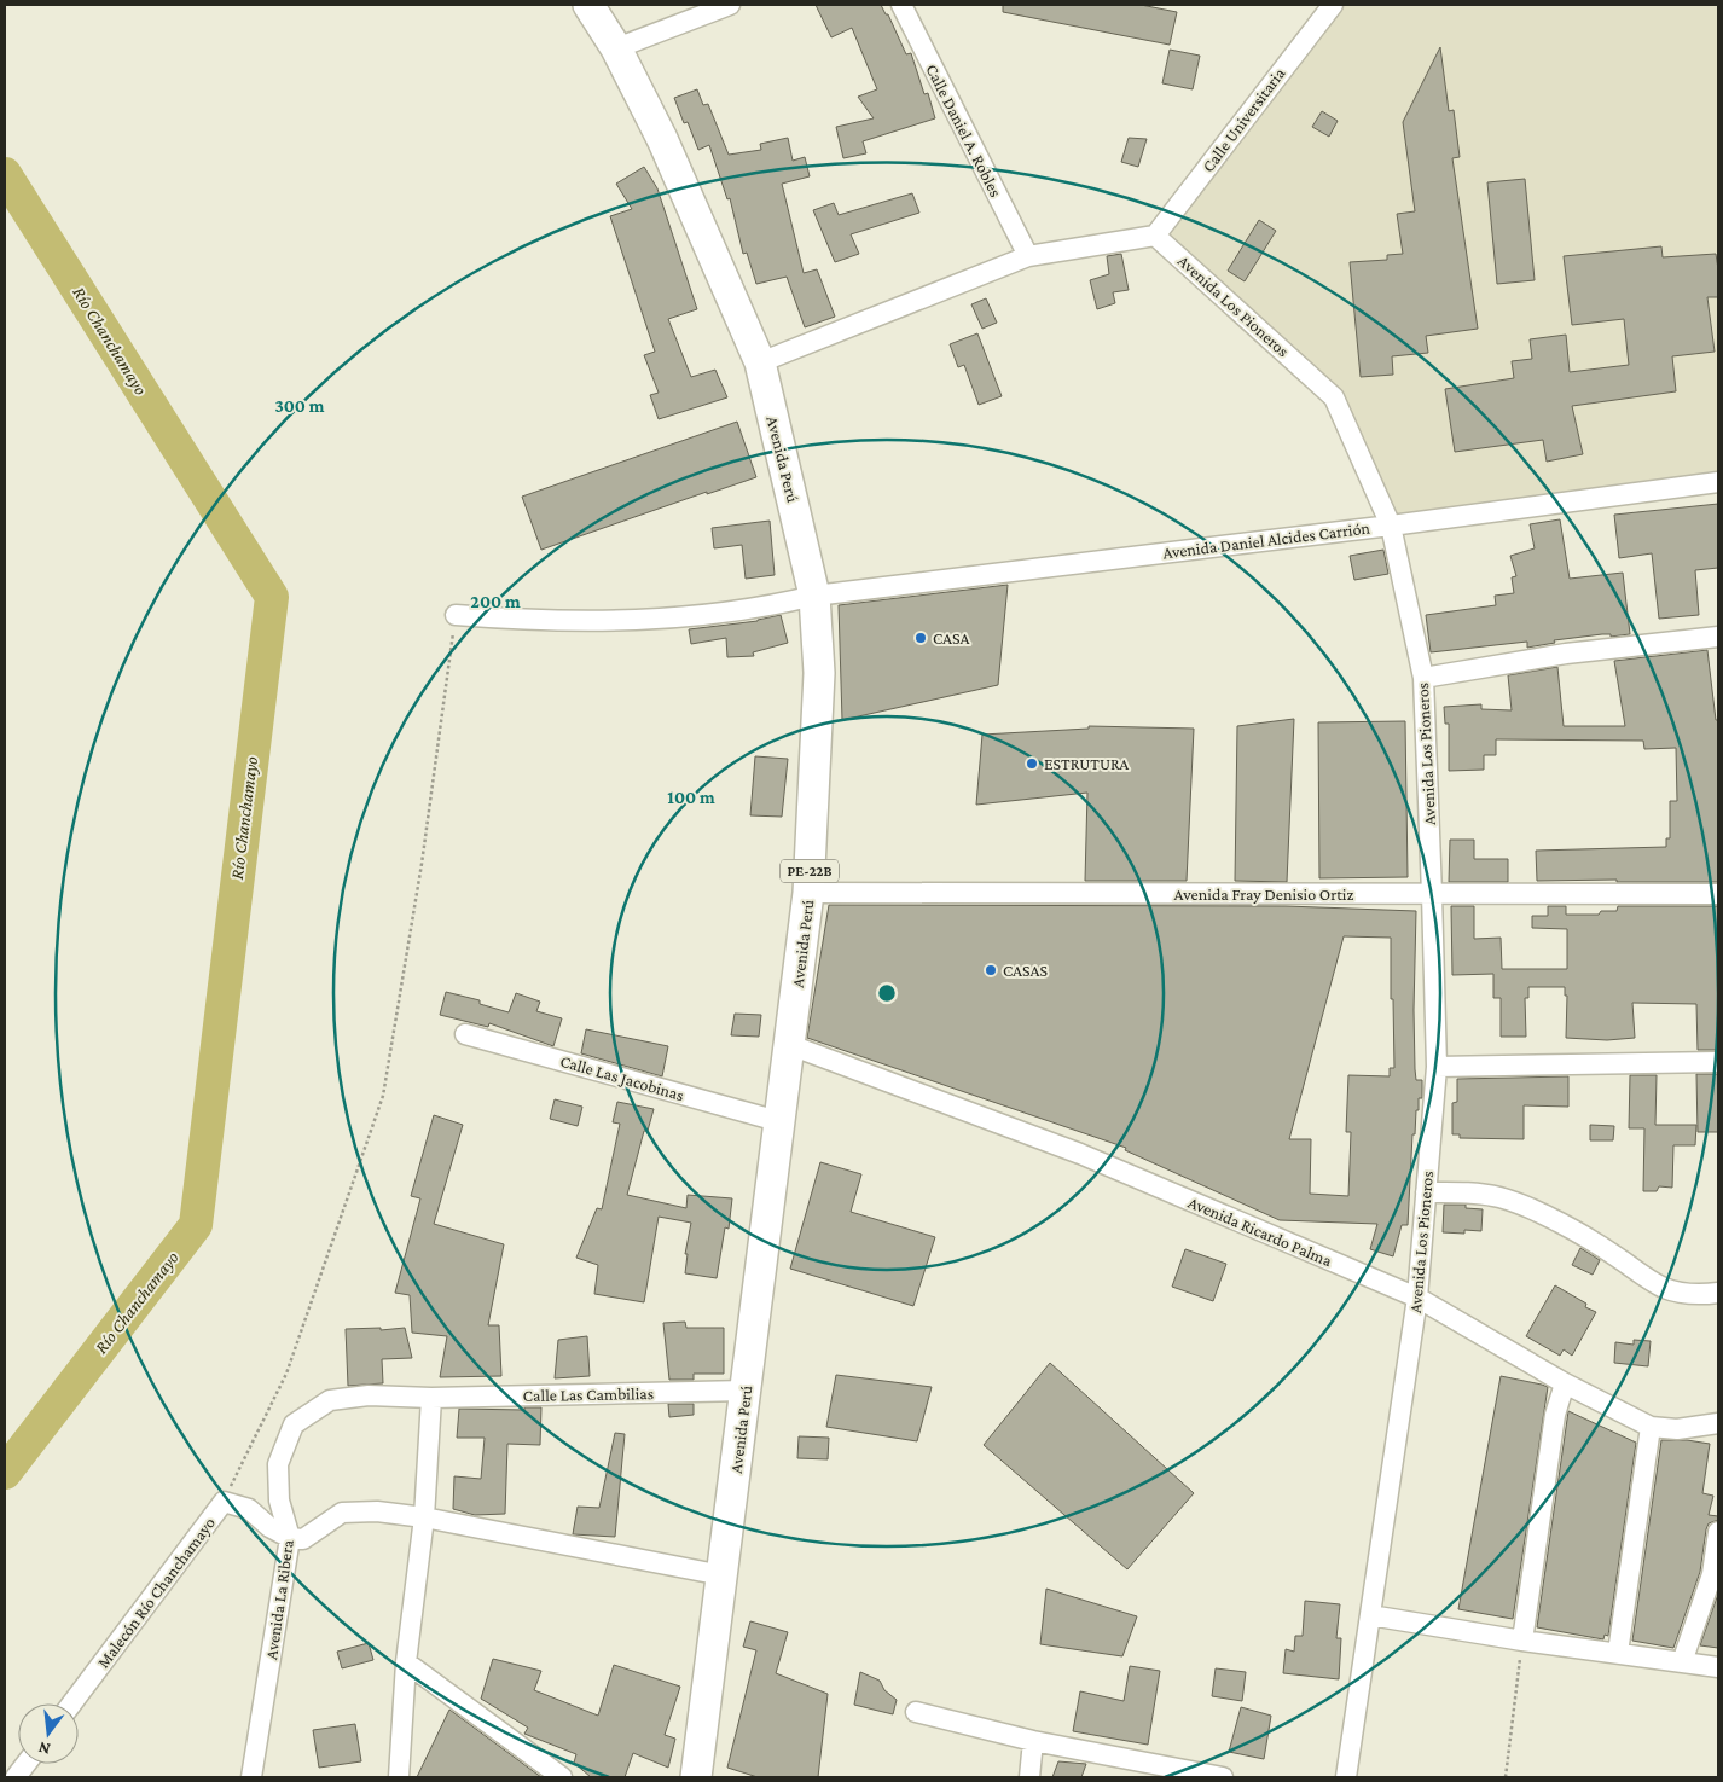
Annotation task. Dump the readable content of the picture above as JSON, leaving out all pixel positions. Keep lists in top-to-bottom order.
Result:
{
  "streets": {
    "highway": ["Avenida Perú", "PE-22B"],
    "street": [
      "Calle Universitaria",
      "Calle Daniel A. Robles",
      "Avenida Los Pioneros",
      "Avenida Daniel Alcides Carrión",
      "Avenida Fray Denisio Ortiz",
      "Calle Las Jacobinas",
      "Avenida Ricardo Palma",
      "Calle Las Cambilias",
      "Malecón Río Chanchamayo",
      "Avenida La Ribera"
    ]
  },
  "crossings": [
    ["Calle Universitaria", "Avenida Los Pioneros"],
    ["Avenida Los Pioneros", "Avenida Daniel Alcides Carrión"],
    ["Avenida Los Pioneros", "Avenida Fray Denisio Ortiz"],
    ["Avenida Los Pioneros", "Avenida Ricardo Palma"],
    ["Avenida Perú", "Avenida Daniel Alcides Carrión"],
    ["Avenida Perú", "Avenida Fray Denisio Ortiz"],
    ["Avenida Perú", "Calle Las Jacobinas"],
    ["Avenida Perú", "Avenida Ricardo Palma"],
    ["Avenida Perú", "Calle Las Cambilias"],
    ["Calle Las Cambilias", "Avenida La Ribera"],
    ["Malecón Río Chanchamayo", "Avenida La Ribera"]
  ],
  "water": ["Río Chanchamayo"],
  "places": ["CASA", "ESTRUTURA", "CASAS"],
  "north": "bottom",
  "rings": ["300 m", "200 m", "100 m"]
}
